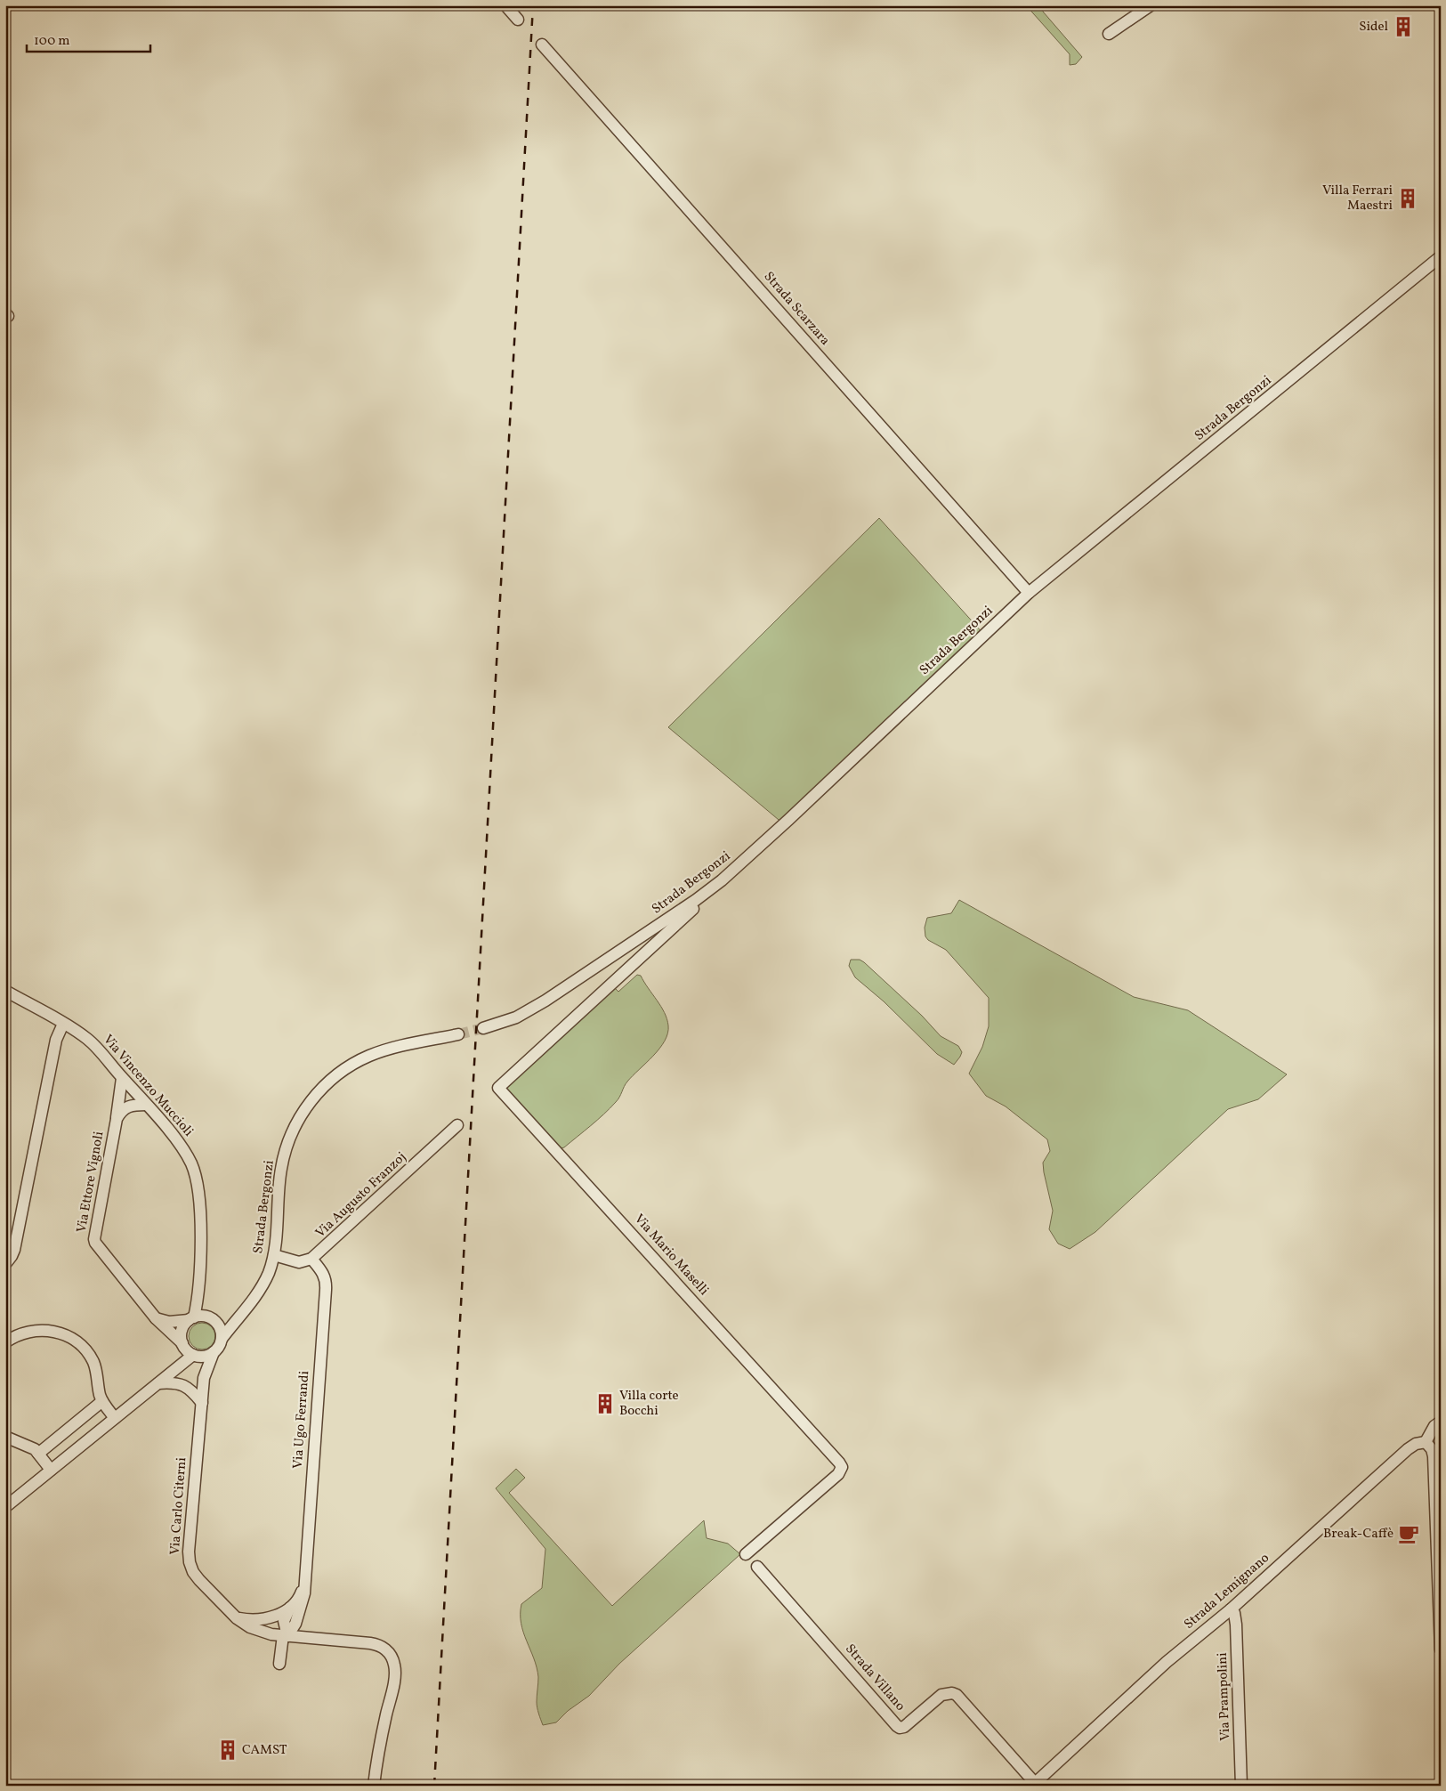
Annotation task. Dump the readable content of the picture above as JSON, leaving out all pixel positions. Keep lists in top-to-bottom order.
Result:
{
  "streets": {
    "street": [
      "Strada Scarzara",
      "Strada Bergonzi",
      "Via Vincenzo Muccioli",
      "Via Ettore Vignoli",
      "Via Augusto Franzoj",
      "Via Mario Maselli",
      "Via Ugo Ferrandi",
      "Via Carlo Citerni",
      "Strada Lemignano",
      "Strada Villano",
      "Via Prampolini"
    ]
  },
  "crossings": [
    ["Strada Scarzara", "Strada Bergonzi"],
    ["Strada Bergonzi", "Via Vincenzo Muccioli"],
    ["Strada Bergonzi", "Via Ettore Vignoli"],
    ["Strada Bergonzi", "Via Mario Maselli"],
    ["Strada Bergonzi", "Via Carlo Citerni"],
    ["Via Vincenzo Muccioli", "Via Ettore Vignoli"],
    ["Via Vincenzo Muccioli", "Via Carlo Citerni"],
    ["Via Ettore Vignoli", "Via Carlo Citerni"],
    ["Via Augusto Franzoj", "Via Ugo Ferrandi"],
    ["Via Ugo Ferrandi", "Via Carlo Citerni"],
    ["Strada Lemignano", "Strada Villano"],
    ["Strada Lemignano", "Via Prampolini"]
  ],
  "places": {
    "building": [
      "Sidel",
      "Villa Ferrari Maestri",
      "Villa corte Bocchi",
      "CAMST"
    ],
    "cafe": ["Break-Caffè"]
  },
  "scale_bar": "100 m"
}
